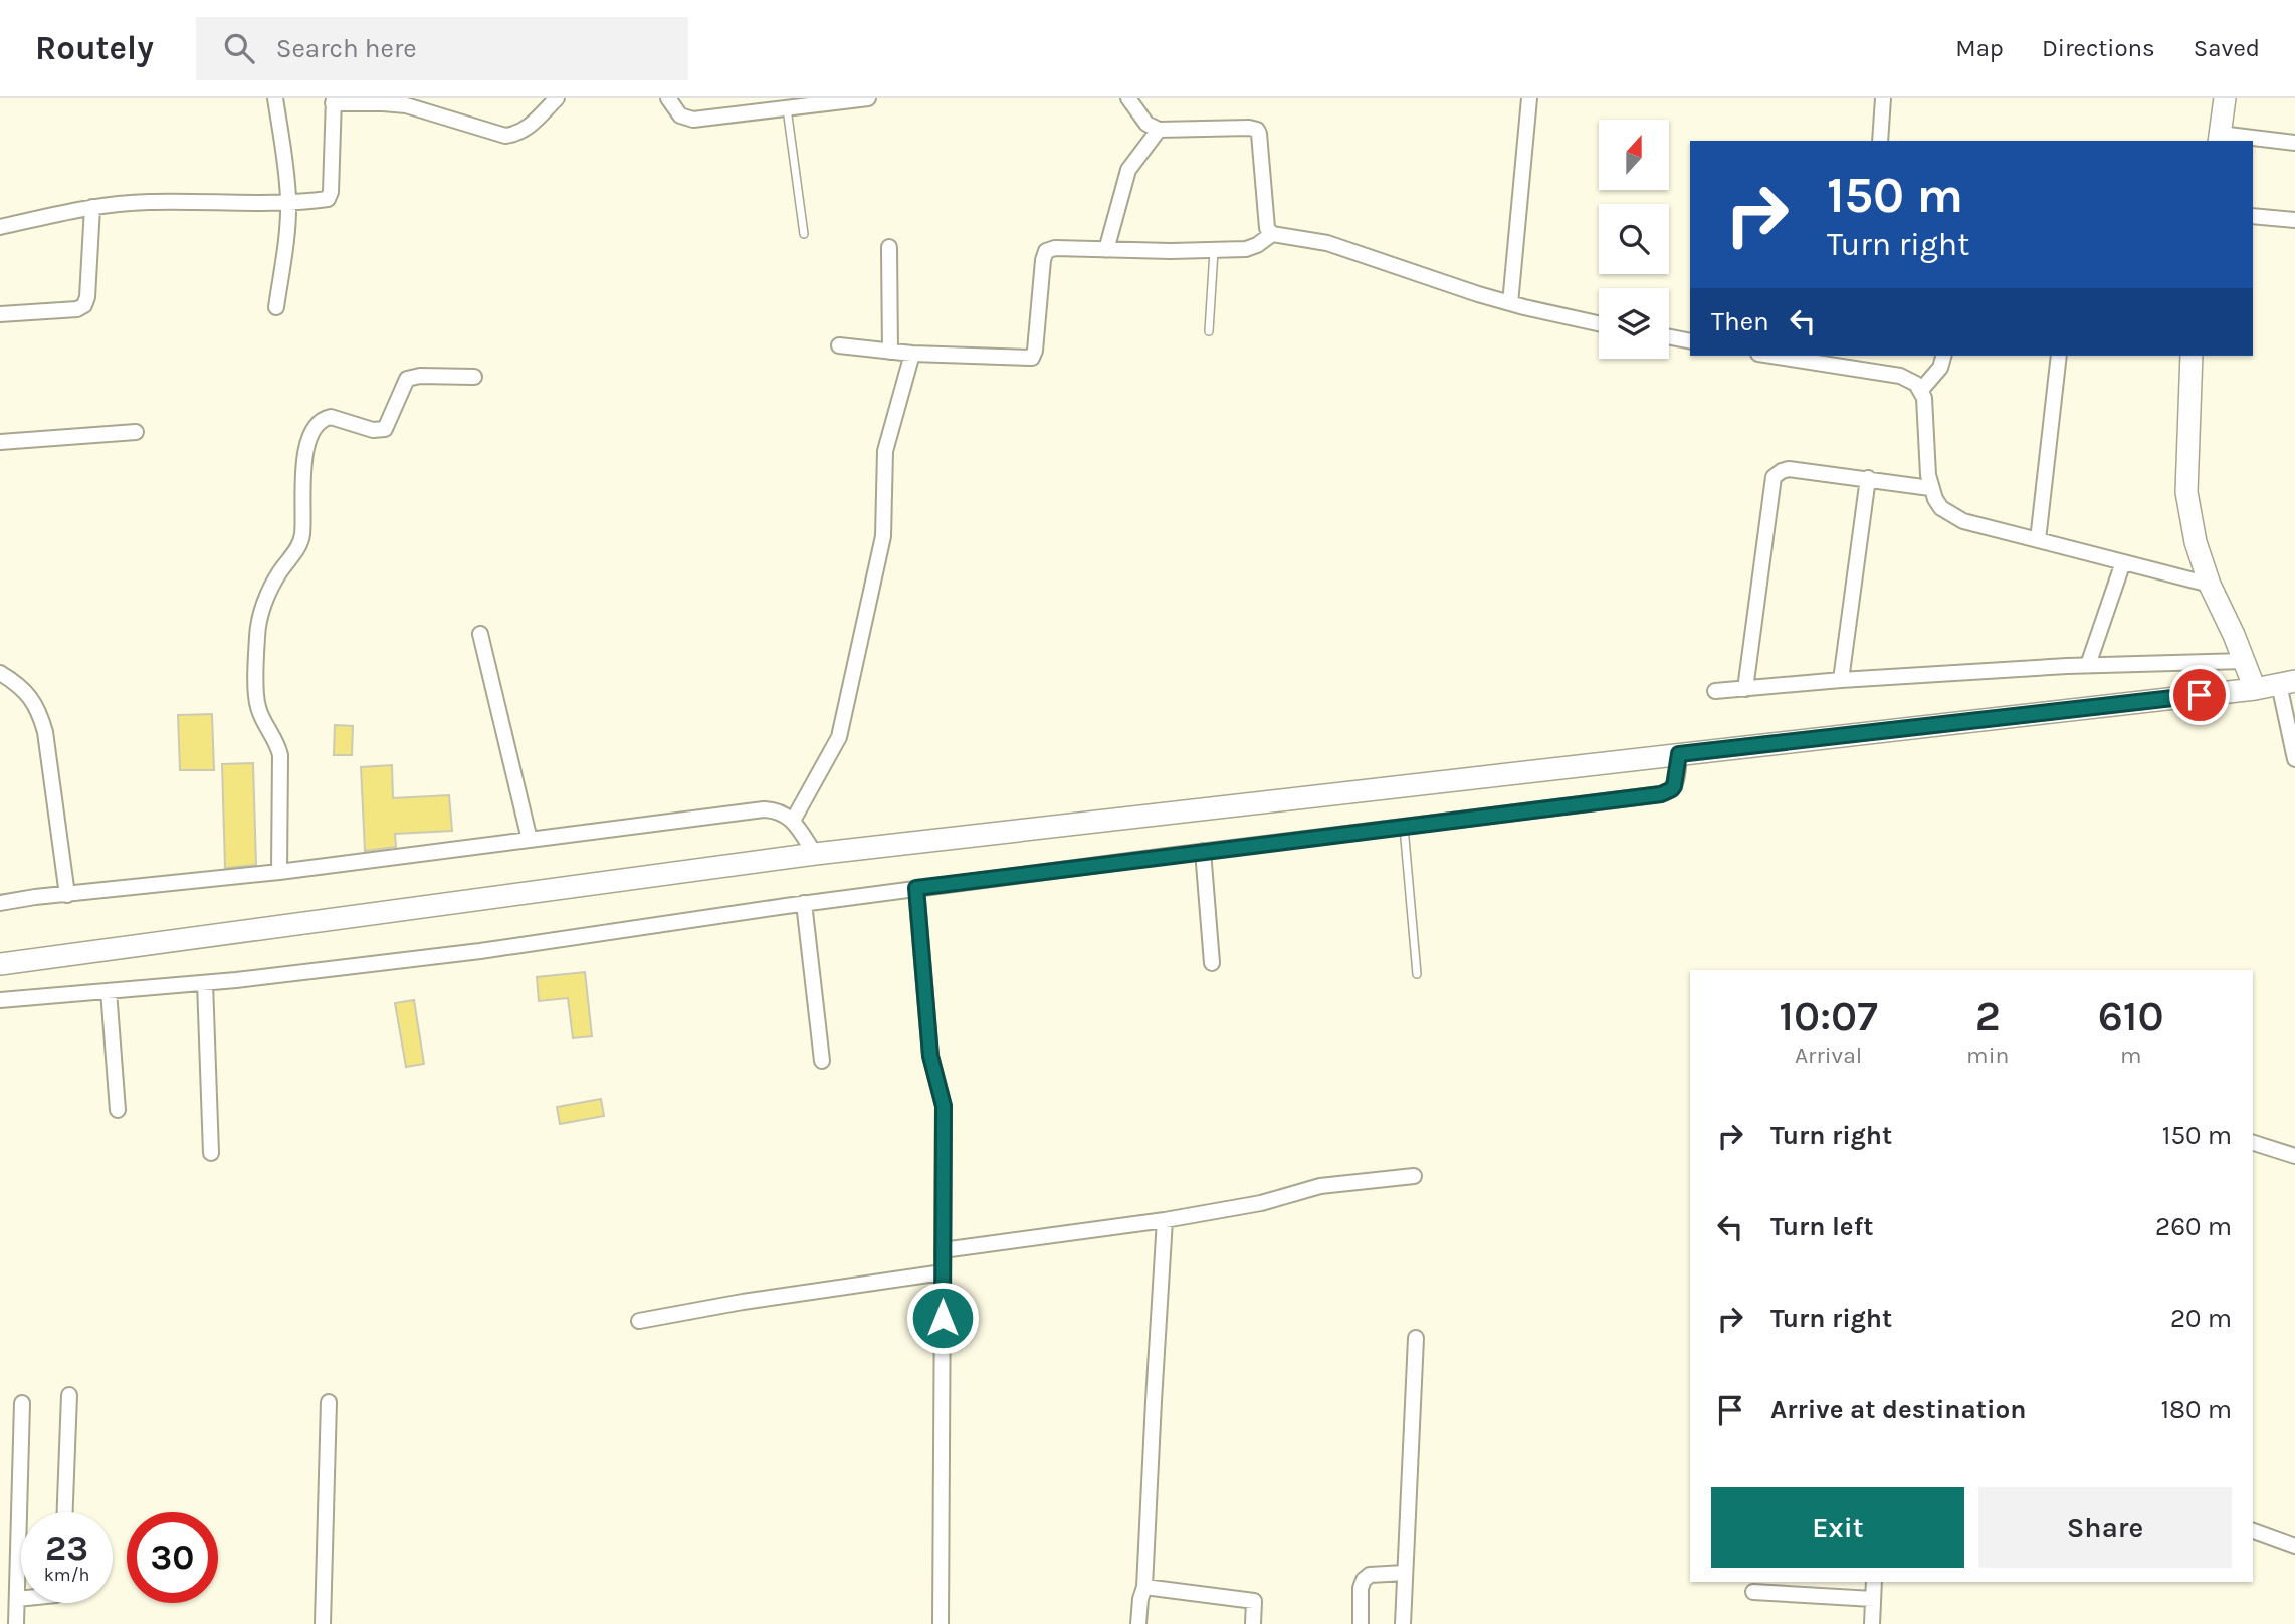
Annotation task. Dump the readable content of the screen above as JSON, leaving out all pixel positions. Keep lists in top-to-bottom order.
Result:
{
  "north": "top",
  "page": {
    "header": "Routely",
    "search": "Search here",
    "nav": ["Map", "Directions", "Saved"],
    "turn": ["150 m", "Turn right"],
    "then": "Then",
    "eta": [
      "10:07",
      "Arrival",
      "2",
      "min",
      "610",
      "m"
    ],
    "list": [
      {
        "name": "Turn right",
        "value": "150 m"
      },
      {
        "name": "Turn left",
        "value": "260 m"
      },
      {
        "name": "Turn right",
        "value": "20 m"
      },
      {
        "name": "Arrive at destination",
        "value": "180 m"
      }
    ],
    "buttons": ["Exit", "Share"],
    "speed": "23 km/h",
    "limit": "30"
  }
}
